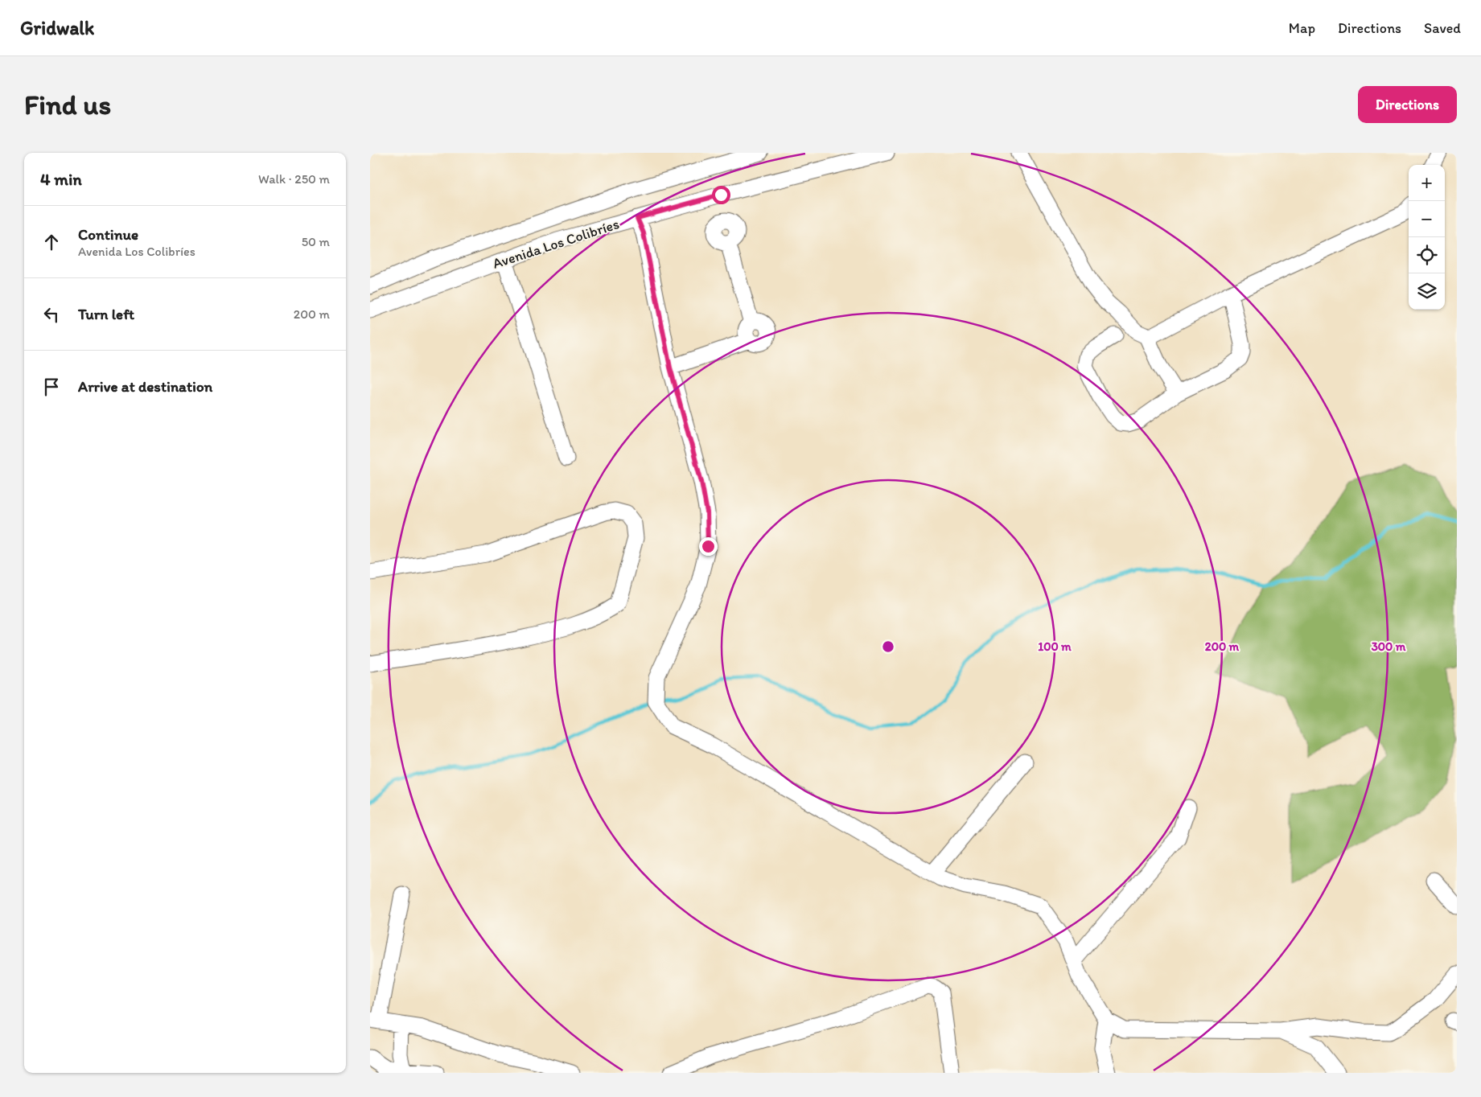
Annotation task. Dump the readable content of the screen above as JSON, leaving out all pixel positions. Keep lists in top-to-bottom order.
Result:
{
  "streets": {
    "street": ["Avenida Los Colibríes"]
  },
  "page": {
    "header": "Gridwalk",
    "nav": ["Map", "Directions", "Saved"],
    "buttons": "Directions",
    "title": "Find us",
    "heading": ["4 min", "Walk · 250 m"],
    "map_buttons": ["+", "−"],
    "list": [
      ["Continue", "Avenida Los Colibríes", "50 m"],
      ["Turn left", "200 m"],
      "Arrive at destination"
    ]
  },
  "rings": ["100 m", "200 m", "300 m"]
}
